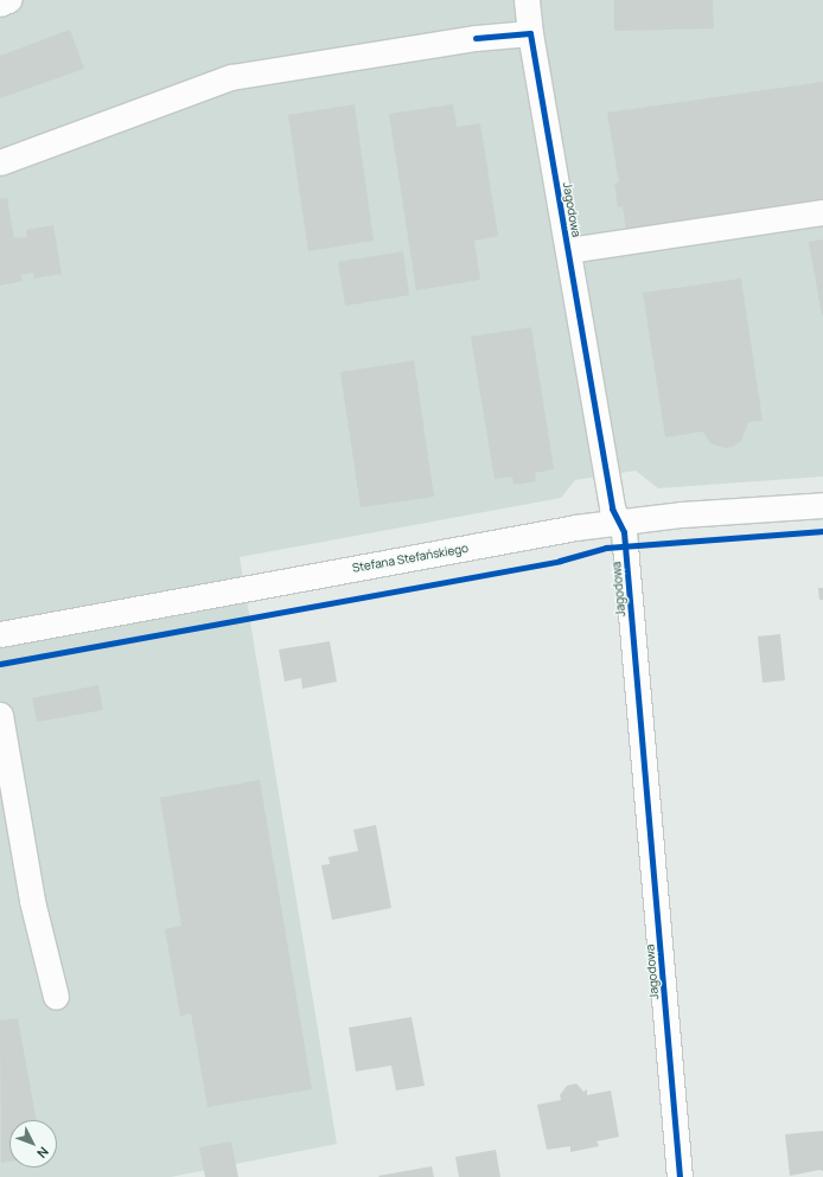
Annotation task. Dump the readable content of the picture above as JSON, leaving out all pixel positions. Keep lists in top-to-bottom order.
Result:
{
  "streets": {
    "street": ["Jagodowa", "Stefana Stefańskiego"]
  },
  "crossings": [
    ["Jagodowa", "Stefana Stefańskiego"]
  ],
  "north": "bottom right"
}
